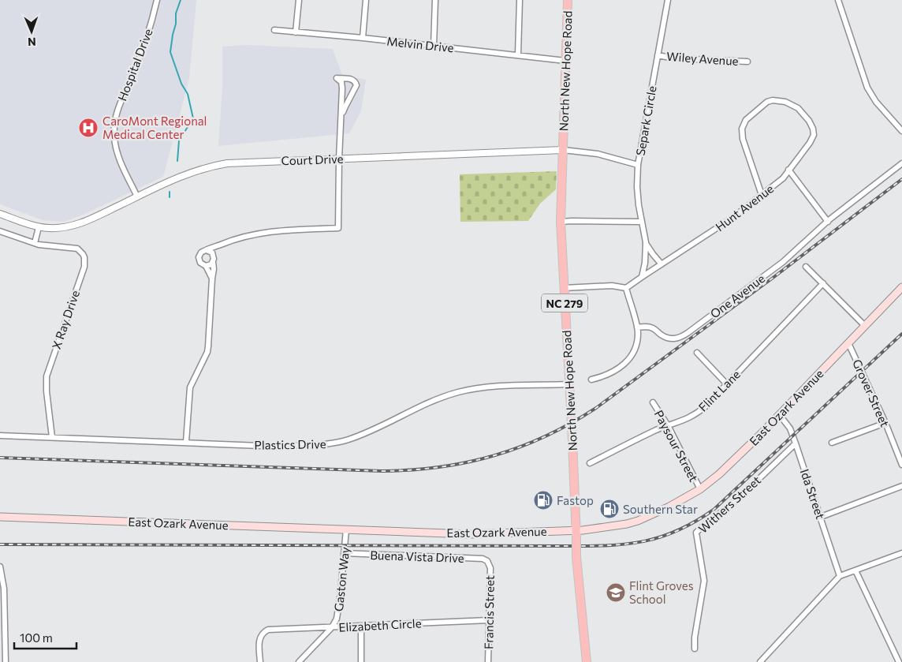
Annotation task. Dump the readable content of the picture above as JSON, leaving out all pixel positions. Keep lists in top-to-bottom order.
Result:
{
  "streets": {
    "main road": ["North New Hope Road", "NC 279", "East Ozark Avenue"],
    "street": [
      "Melvin Drive",
      "Wiley Avenue",
      "Hospital Drive",
      "Separk Circle",
      "Court Drive",
      "Hunt Avenue",
      "One Avenue",
      "X Ray Drive",
      "Flint Lane",
      "Grover Street",
      "Plastics Drive",
      "Paysour Street",
      "Ida Street",
      "Withers Street",
      "Buena Vista Drive",
      "Gaston Way",
      "Francis Street",
      "Elizabeth Circle"
    ]
  },
  "crossings": [
    ["Melvin Drive", "North New Hope Road"],
    ["Wiley Avenue", "Separk Circle"],
    ["Hospital Drive", "Court Drive"],
    ["North New Hope Road", "Court Drive"],
    ["North New Hope Road", "East Ozark Avenue"],
    ["North New Hope Road", "Plastics Drive"],
    ["Separk Circle", "Court Drive"],
    ["Separk Circle", "Hunt Avenue"],
    ["X Ray Drive", "Plastics Drive"],
    ["Flint Lane", "Paysour Street"],
    ["Grover Street", "East Ozark Avenue"],
    ["East Ozark Avenue", "Paysour Street"],
    ["East Ozark Avenue", "Ida Street"],
    ["East Ozark Avenue", "Gaston Way"],
    ["Ida Street", "Withers Street"],
    ["Buena Vista Drive", "Gaston Way"],
    ["Buena Vista Drive", "Francis Street"],
    ["Gaston Way", "Elizabeth Circle"],
    ["Francis Street", "Elizabeth Circle"]
  ],
  "places": {
    "hospital": ["CaroMont Regional Medical Center"],
    "fuel station": ["Fastop", "Southern Star"],
    "school or university": ["Flint Groves School"]
  },
  "scale_bar": "100 m",
  "north": "bottom"
}
